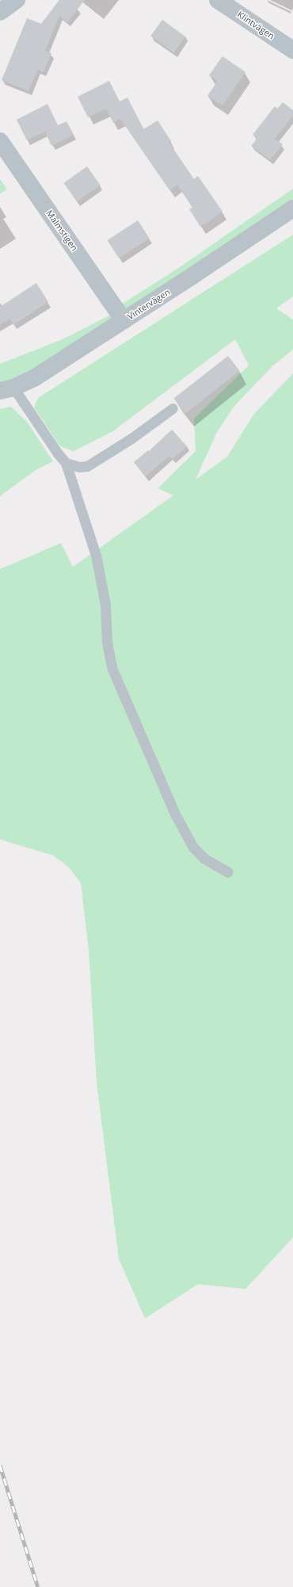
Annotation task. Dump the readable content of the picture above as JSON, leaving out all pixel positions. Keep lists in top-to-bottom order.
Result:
{
  "streets": {
    "street": ["Klintvägen", "Malmstigen", "Vintervägen"]
  },
  "crossings": [
    ["Malmstigen", "Vintervägen"]
  ]
}
